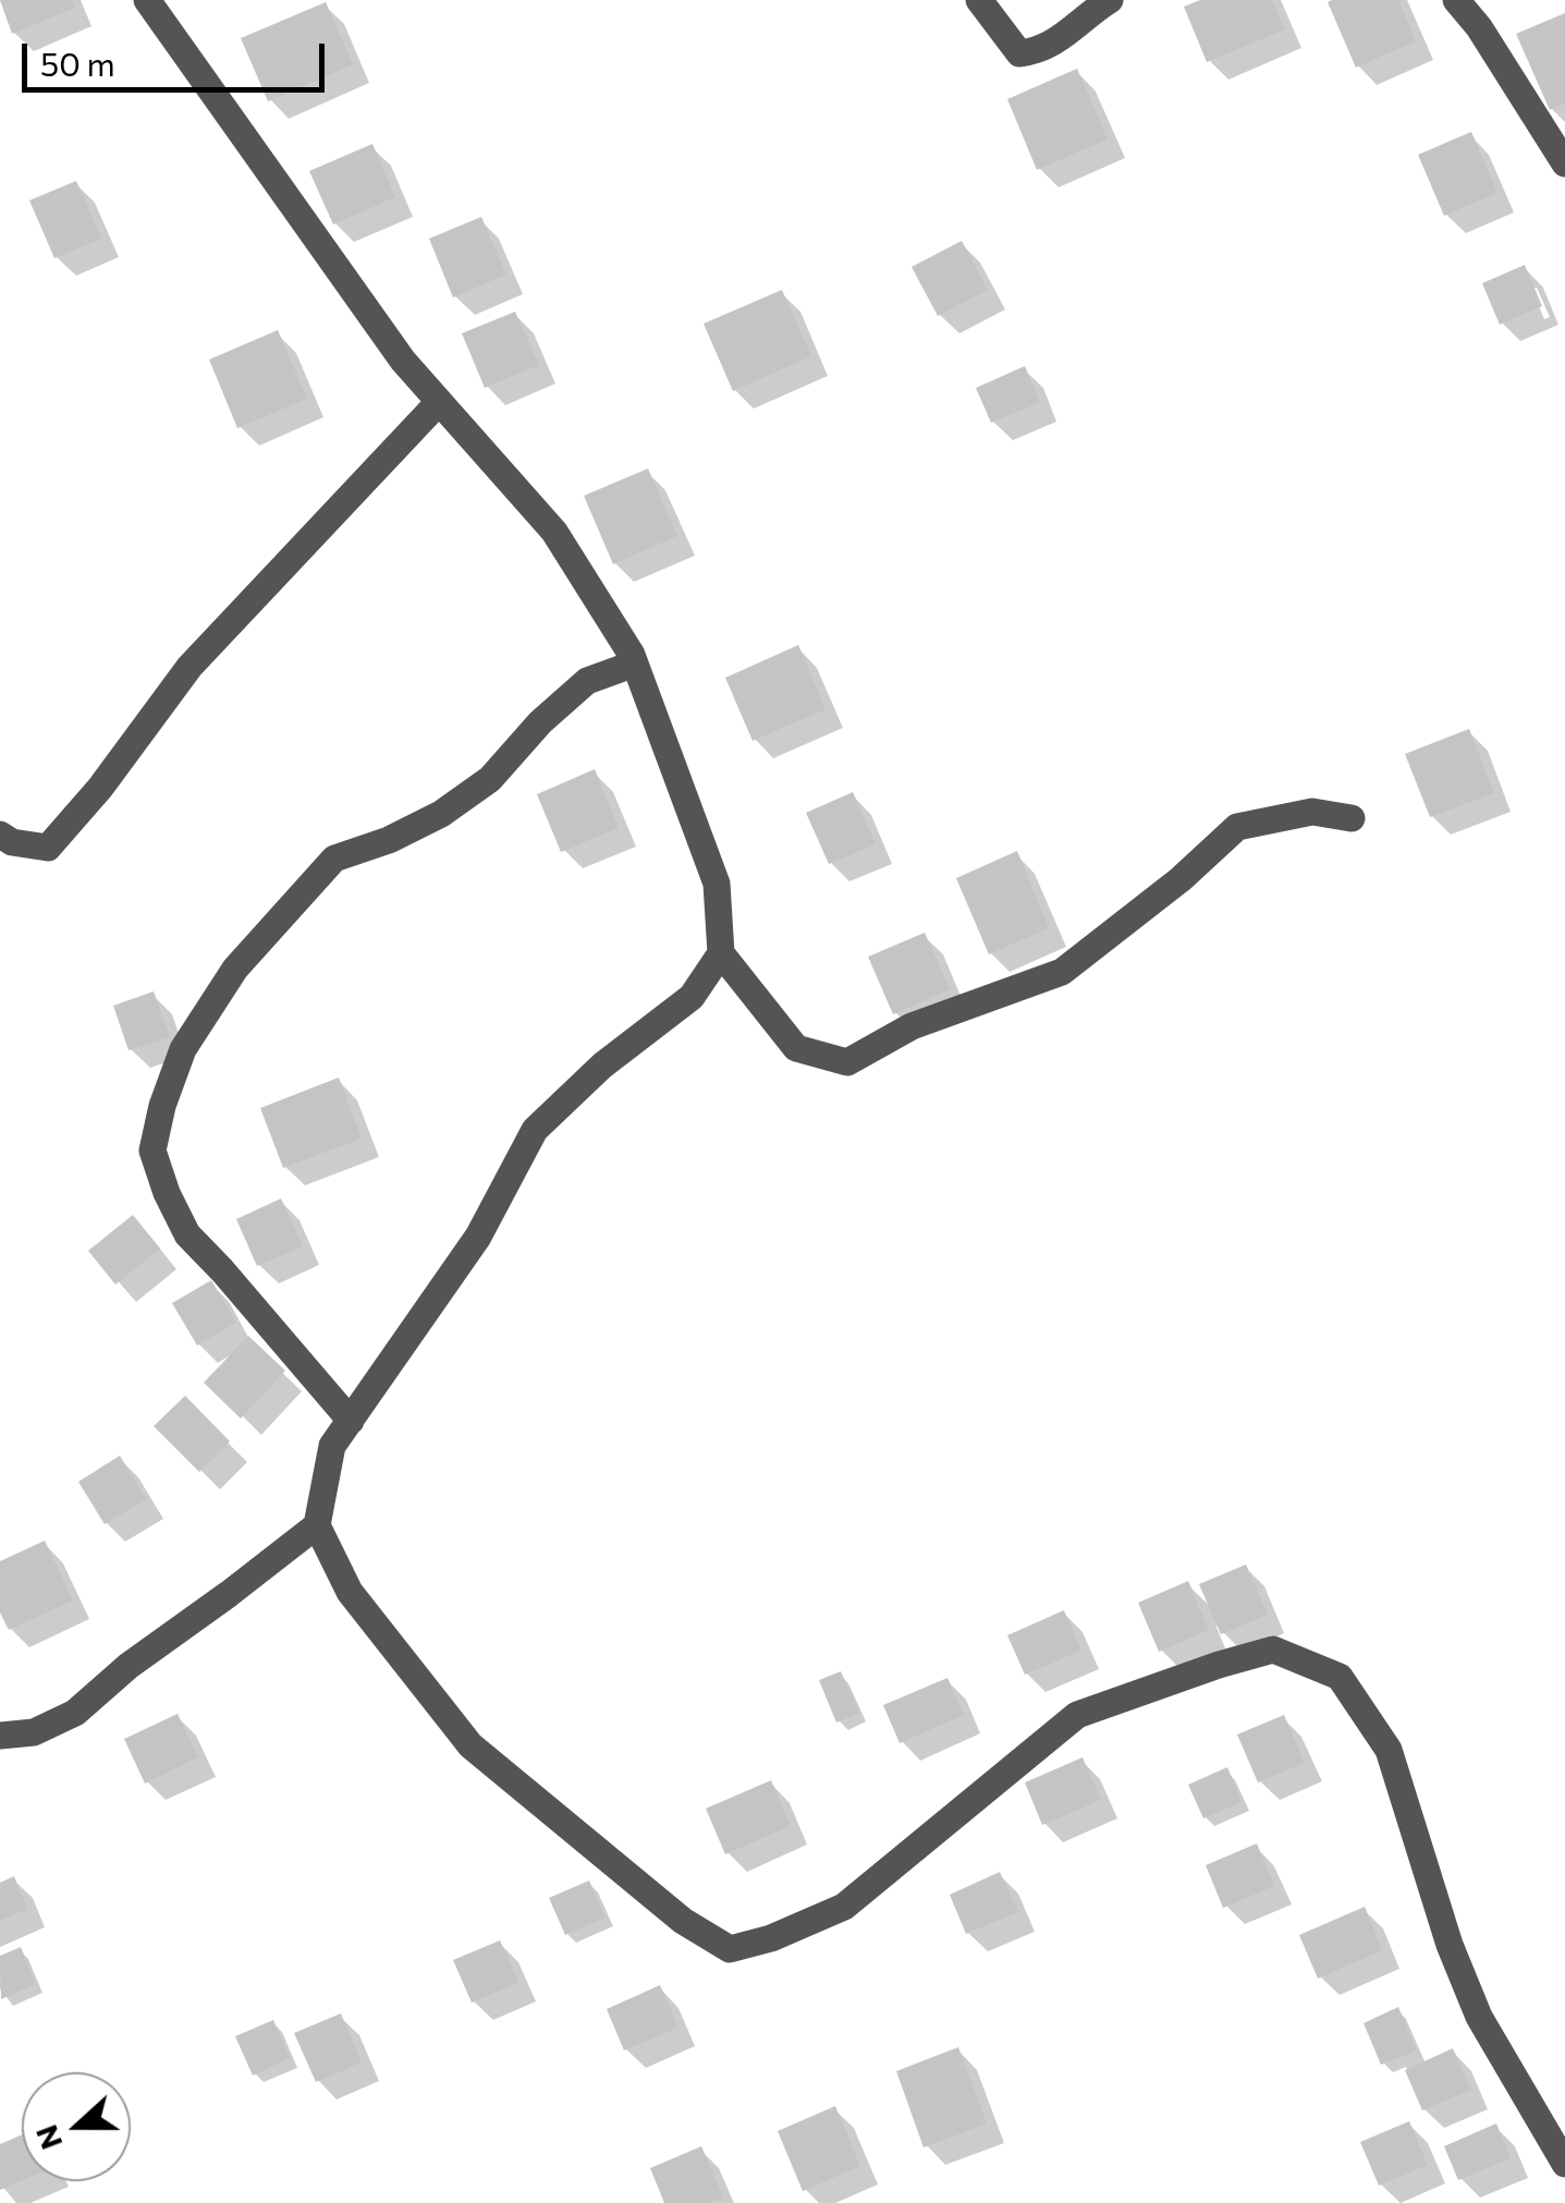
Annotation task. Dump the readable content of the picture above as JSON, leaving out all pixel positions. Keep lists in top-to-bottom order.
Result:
{
  "scale_bar": "50 m",
  "north": "left"
}
